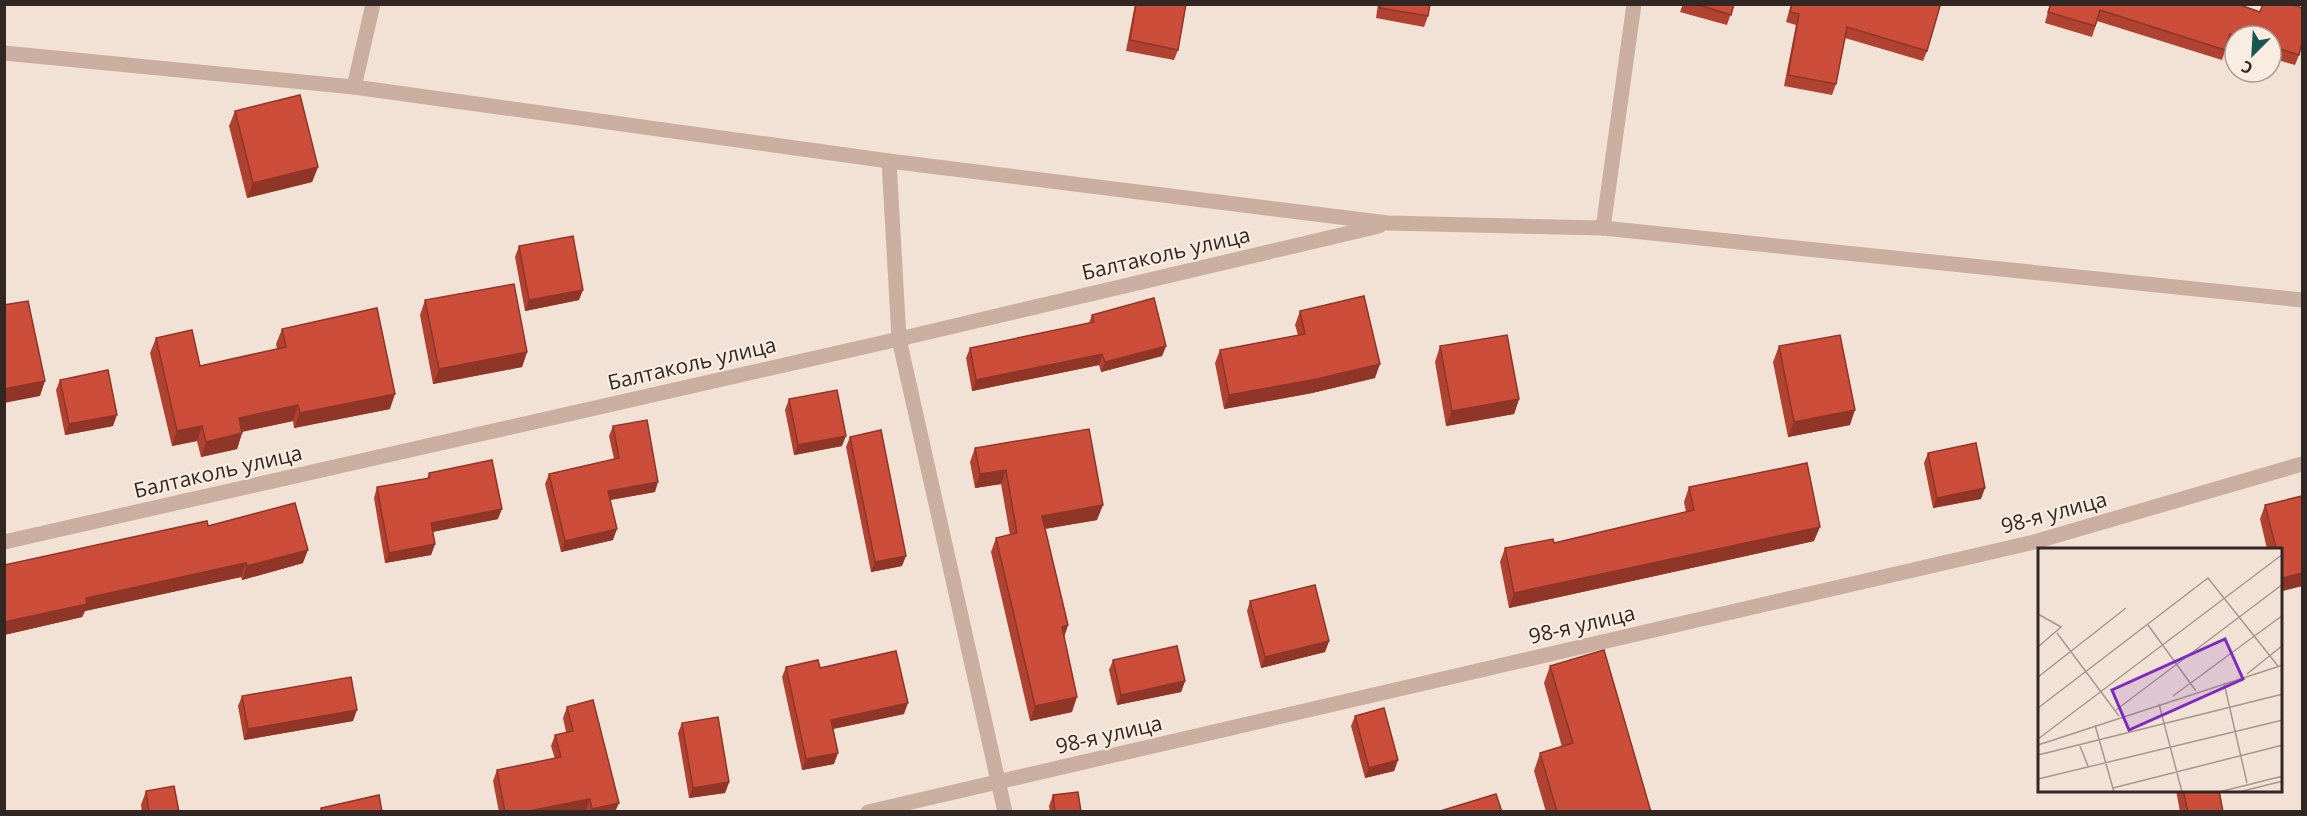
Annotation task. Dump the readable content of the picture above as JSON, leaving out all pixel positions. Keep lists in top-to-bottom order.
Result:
{
  "streets": {
    "street": ["Балтаколь улица", "98-я улица"]
  },
  "north": "bottom left"
}
